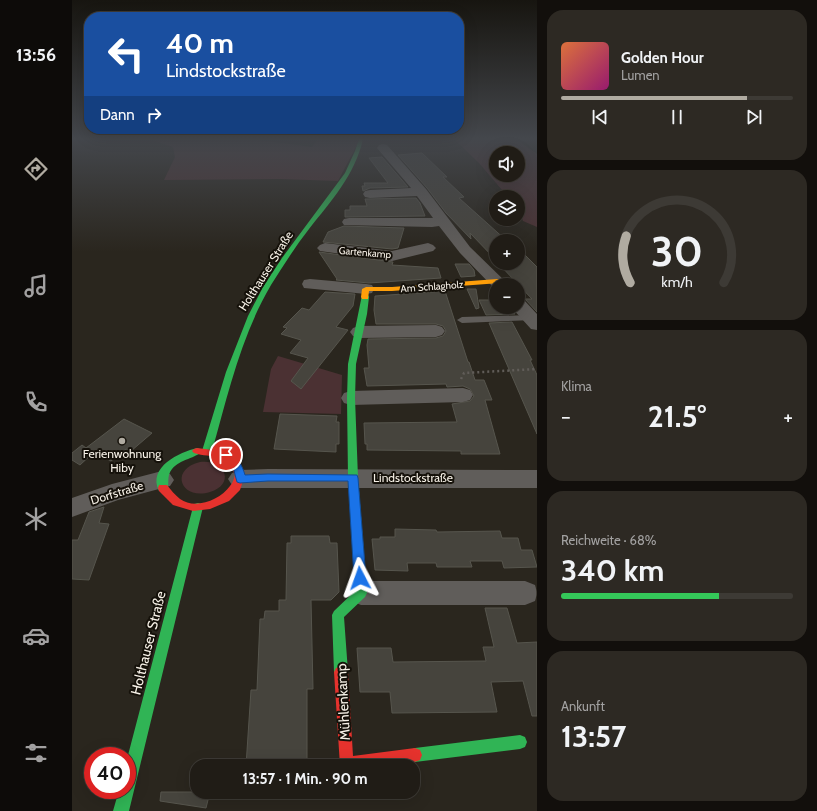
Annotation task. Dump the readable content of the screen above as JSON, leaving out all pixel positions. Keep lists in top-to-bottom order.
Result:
{
  "streets": {
    "street": [
      "Gartenkamp",
      "Holthauser Straße",
      "Am Schlagholz",
      "Lindstockstraße",
      "Dorfstraße",
      "Mühlenkamp"
    ]
  },
  "crossings": [
    ["Holthauser Straße", "Lindstockstraße"],
    ["Holthauser Straße", "Dorfstraße"],
    ["Lindstockstraße", "Dorfstraße"]
  ],
  "places": ["Ferienwohnung Hiby"],
  "page": {
    "tabs": "13:56",
    "turn": ["40 m", "Lindstockstraße"],
    "song": ["Golden Hour", "Lumen"],
    "then": "Dann",
    "map_buttons": ["+", "−"],
    "tile": [
      "Klima",
      ["Reichweite · 68%", "340 km"],
      ["Ankunft", "13:57"]
    ],
    "heat": ["−", "21.5°", "+"],
    "limit": "40",
    "trip": "13:57 · 1 Min. · 90 m",
    "gauge": ["30", "km/h"]
  }
}
